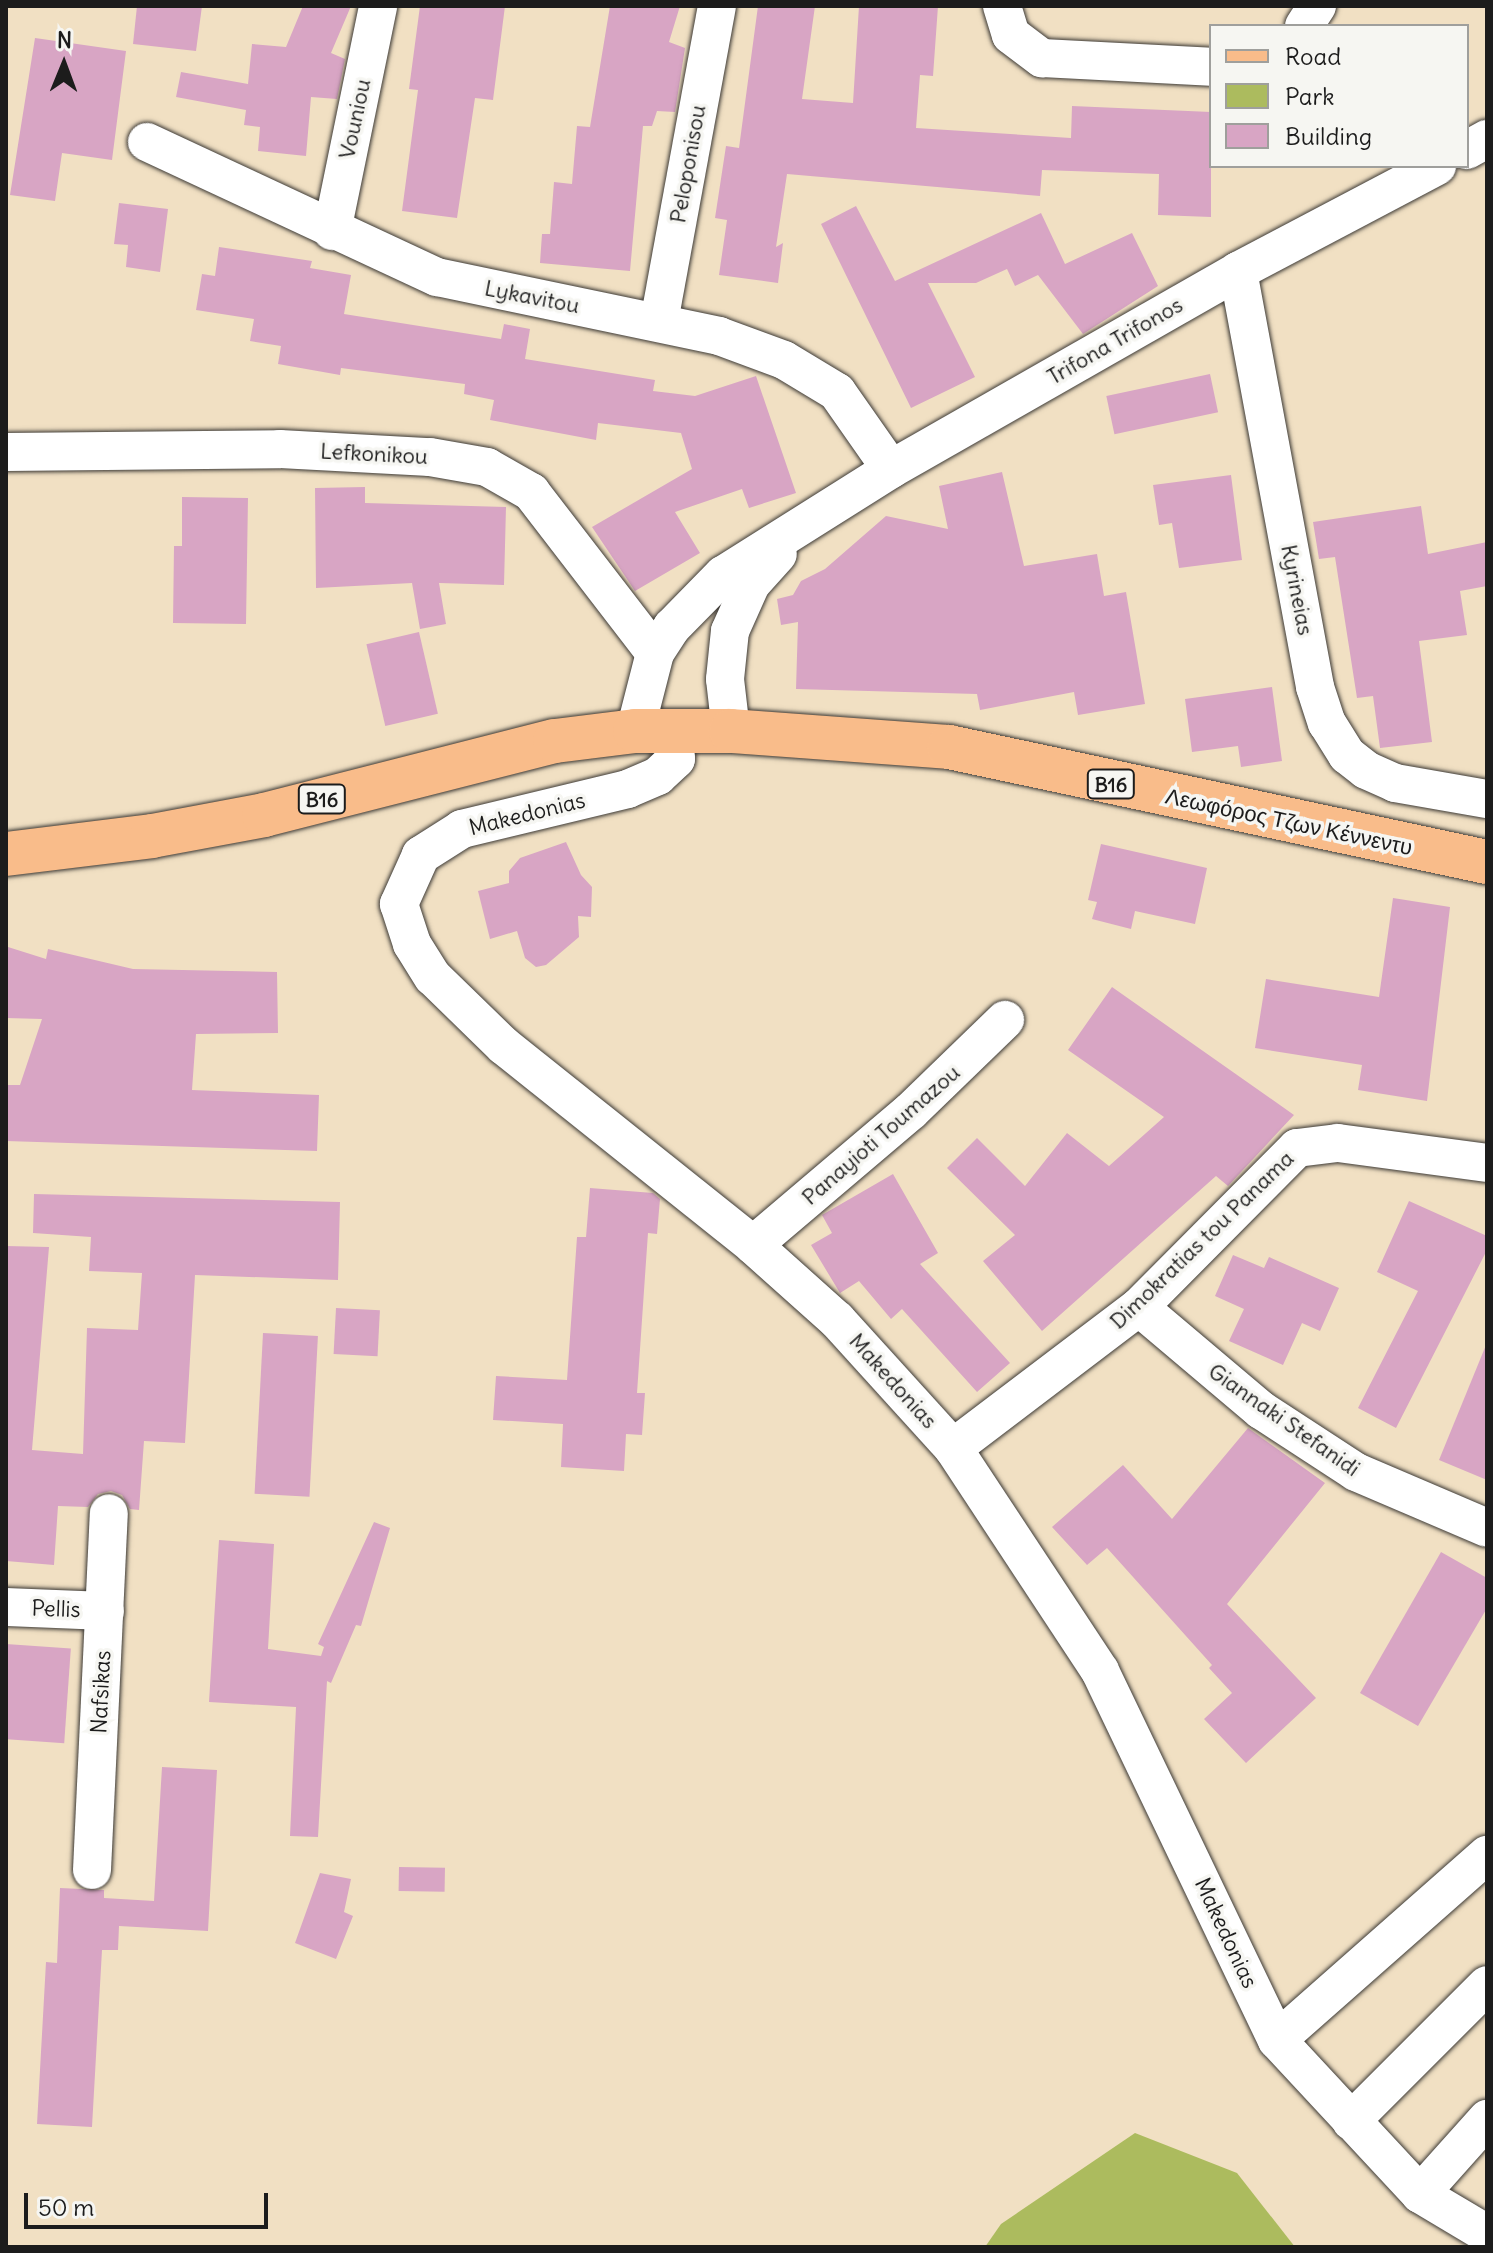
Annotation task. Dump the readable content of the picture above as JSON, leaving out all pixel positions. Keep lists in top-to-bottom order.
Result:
{
  "streets": {
    "main road": ["B16", "Λεωφόρος Τζων Κέννεντυ"],
    "street": [
      "Vouniou",
      "Peloponisou",
      "Lykavitou",
      "Trifona Trifonos",
      "Lefkonikou",
      "Kyrineias",
      "Makedonias",
      "Panayioti Toumazou",
      "Dimokratias tou Panama",
      "Giannaki Stefanidi",
      "Pellis",
      "Nafsikas"
    ]
  },
  "crossings": [
    ["Vouniou", "Lykavitou"],
    ["Peloponisou", "Lykavitou"],
    ["Lykavitou", "Trifona Trifonos"],
    ["Trifona Trifonos", "Lefkonikou"],
    ["Trifona Trifonos", "Kyrineias"],
    ["Trifona Trifonos", "Makedonias"],
    ["Trifona Trifonos", "Λεωφόρος Τζων Κέννεντυ"],
    ["Makedonias", "Λεωφόρος Τζων Κέννεντυ"],
    ["Makedonias", "Panayioti Toumazou"],
    ["Makedonias", "Dimokratias tou Panama"],
    ["Dimokratias tou Panama", "Giannaki Stefanidi"],
    ["Pellis", "Nafsikas"]
  ],
  "legend": ["Road", "Park", "Building"],
  "scale_bar": "50 m",
  "north": "top"
}
